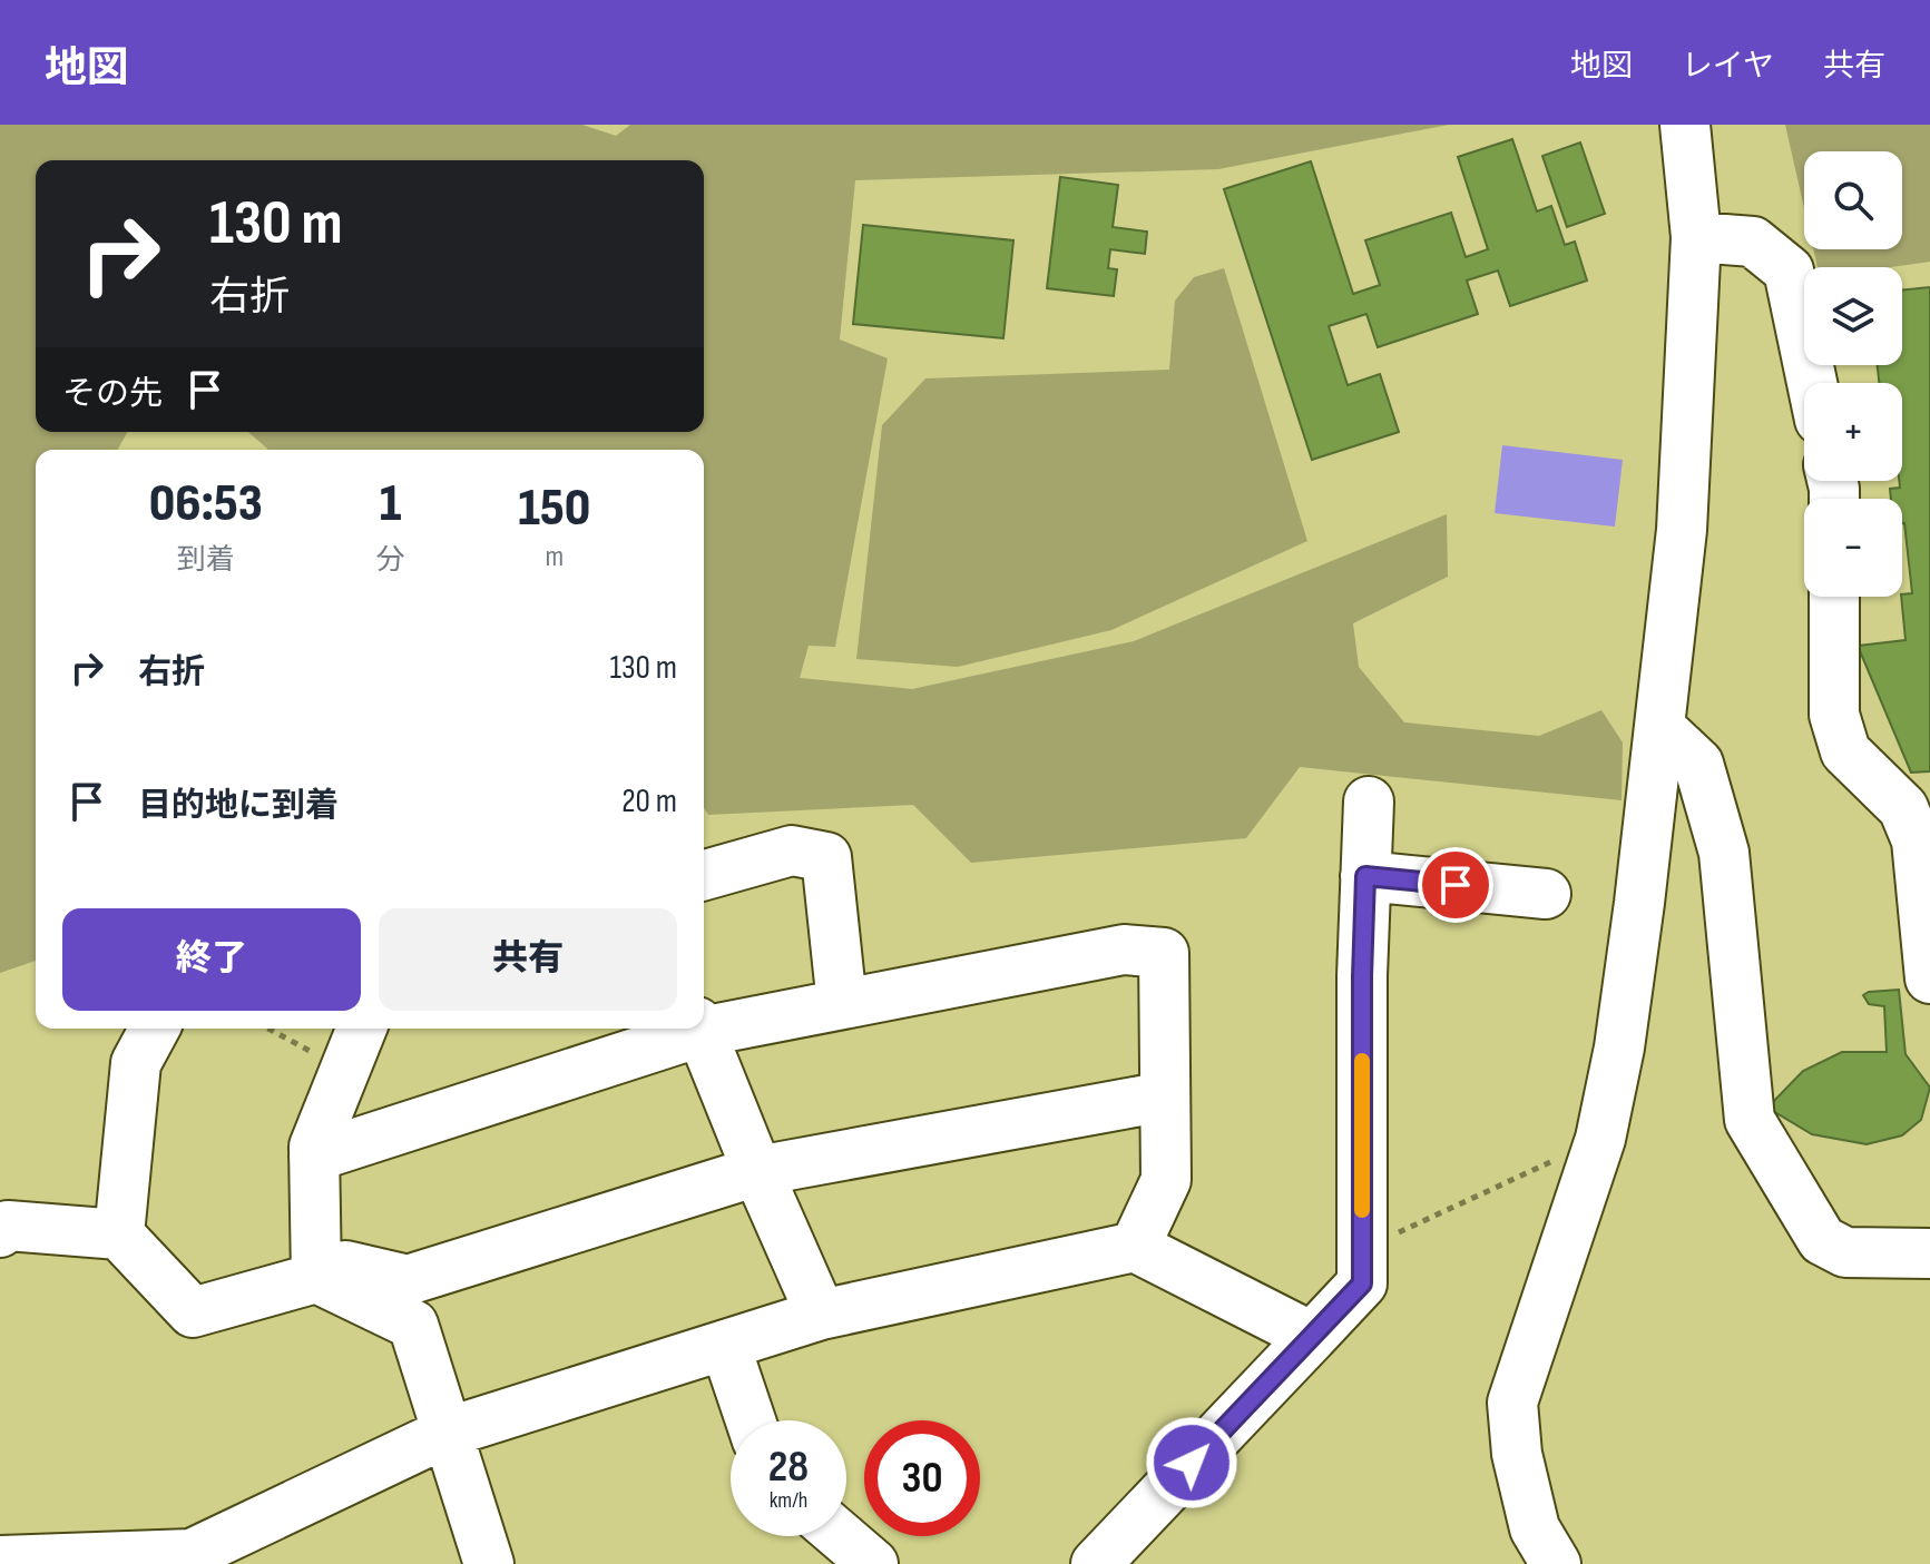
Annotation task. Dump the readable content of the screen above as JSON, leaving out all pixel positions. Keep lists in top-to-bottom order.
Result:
{
  "page": {
    "header": "地図",
    "nav": ["地図", "レイヤ", "共有"],
    "map_buttons": ["+", "−"],
    "turn": ["130 m", "右折"],
    "then": "その先",
    "eta": [
      "06:53",
      "到着",
      "1",
      "分",
      "150",
      "m"
    ],
    "list": [
      {
        "name": "右折",
        "value": "130 m"
      },
      {
        "name": "目的地に到着",
        "value": "20 m"
      }
    ],
    "buttons": ["終了", "共有"],
    "speed": "28 km/h",
    "limit": "30"
  }
}
